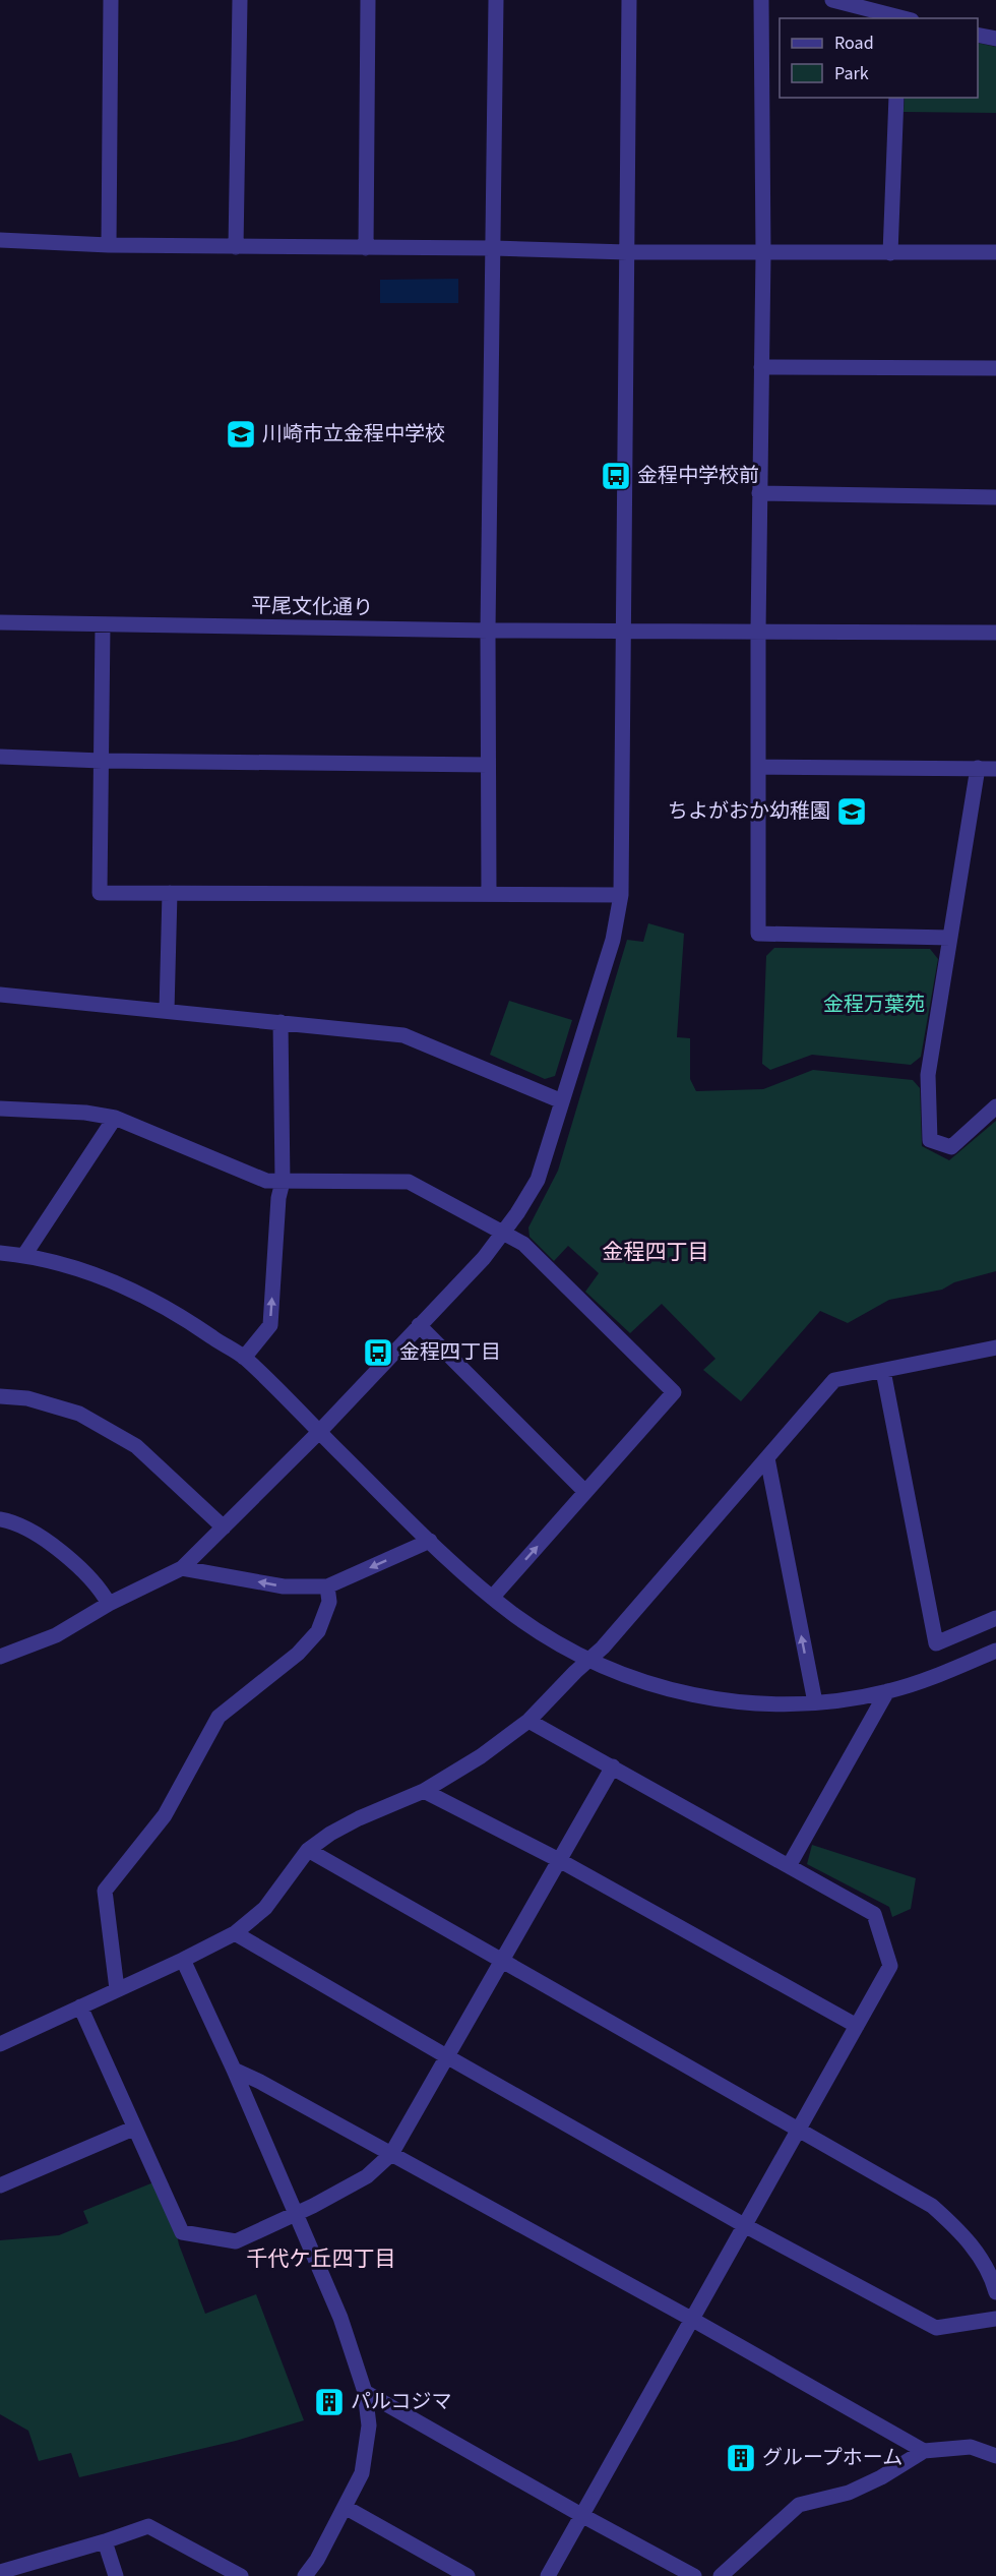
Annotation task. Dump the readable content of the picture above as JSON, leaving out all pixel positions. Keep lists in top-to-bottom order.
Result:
{
  "streets": {
    "street": ["平尾文化通り"]
  },
  "districts": ["金程四丁目", "千代ケ丘四丁目"],
  "parks": ["金程万葉苑"],
  "places": {
    "school or university": ["川崎市立金程中学校", "ちよがおか幼稚園"],
    "bus stop": ["金程中学校前", "金程四丁目"],
    "building": ["パルコジマ", "グループホーム"]
  },
  "legend": ["Road", "Park"]
}
